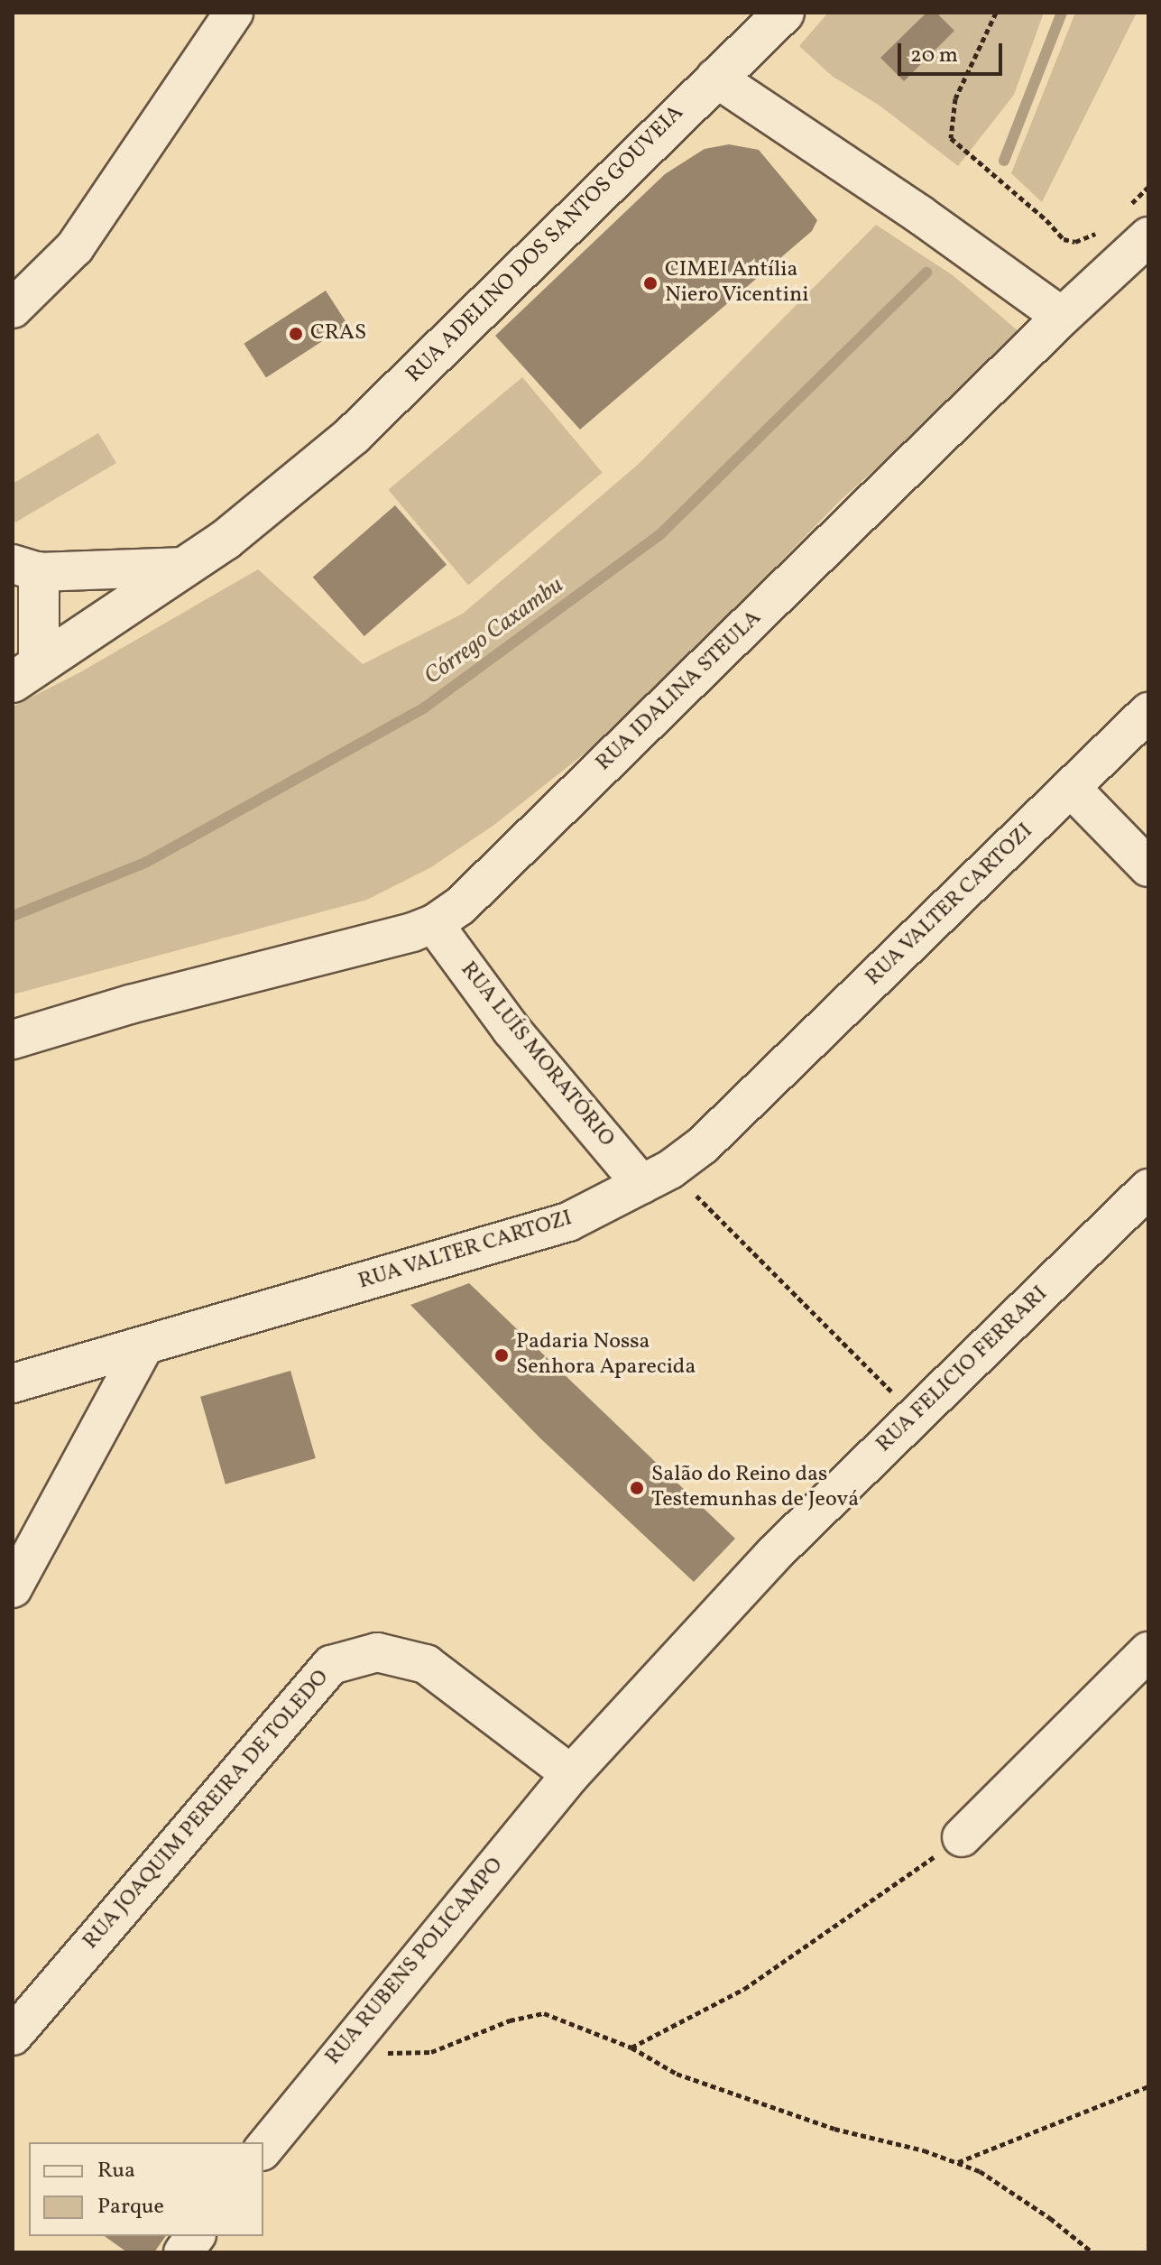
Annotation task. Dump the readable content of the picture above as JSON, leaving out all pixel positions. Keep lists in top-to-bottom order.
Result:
{
  "streets": {
    "street": [
      "RUA ADELINO DOS SANTOS GOUVEIA",
      "RUA IDALINA STEULA",
      "RUA VALTER CARTOZI",
      "RUA LUÍS MORATÓRIO",
      "RUA FELICIO FERRARI",
      "RUA JOAQUIM PEREIRA DE TOLEDO",
      "RUA RUBENS POLICAMPO"
    ]
  },
  "crossings": [
    ["RUA IDALINA STEULA", "RUA LUÍS MORATÓRIO"],
    ["RUA VALTER CARTOZI", "RUA LUÍS MORATÓRIO"],
    ["RUA FELICIO FERRARI", "RUA JOAQUIM PEREIRA DE TOLEDO"],
    ["RUA FELICIO FERRARI", "RUA RUBENS POLICAMPO"],
    ["RUA JOAQUIM PEREIRA DE TOLEDO", "RUA RUBENS POLICAMPO"]
  ],
  "water": ["Córrego Caxambu"],
  "places": [
    "CIMEI Antília Niero Vicentini",
    "CRAS",
    "Padaria Nossa Senhora Aparecida",
    "Salão do Reino das Testemunhas de Jeová"
  ],
  "legend": ["Rua", "Parque"],
  "scale_bar": "20 m"
}
